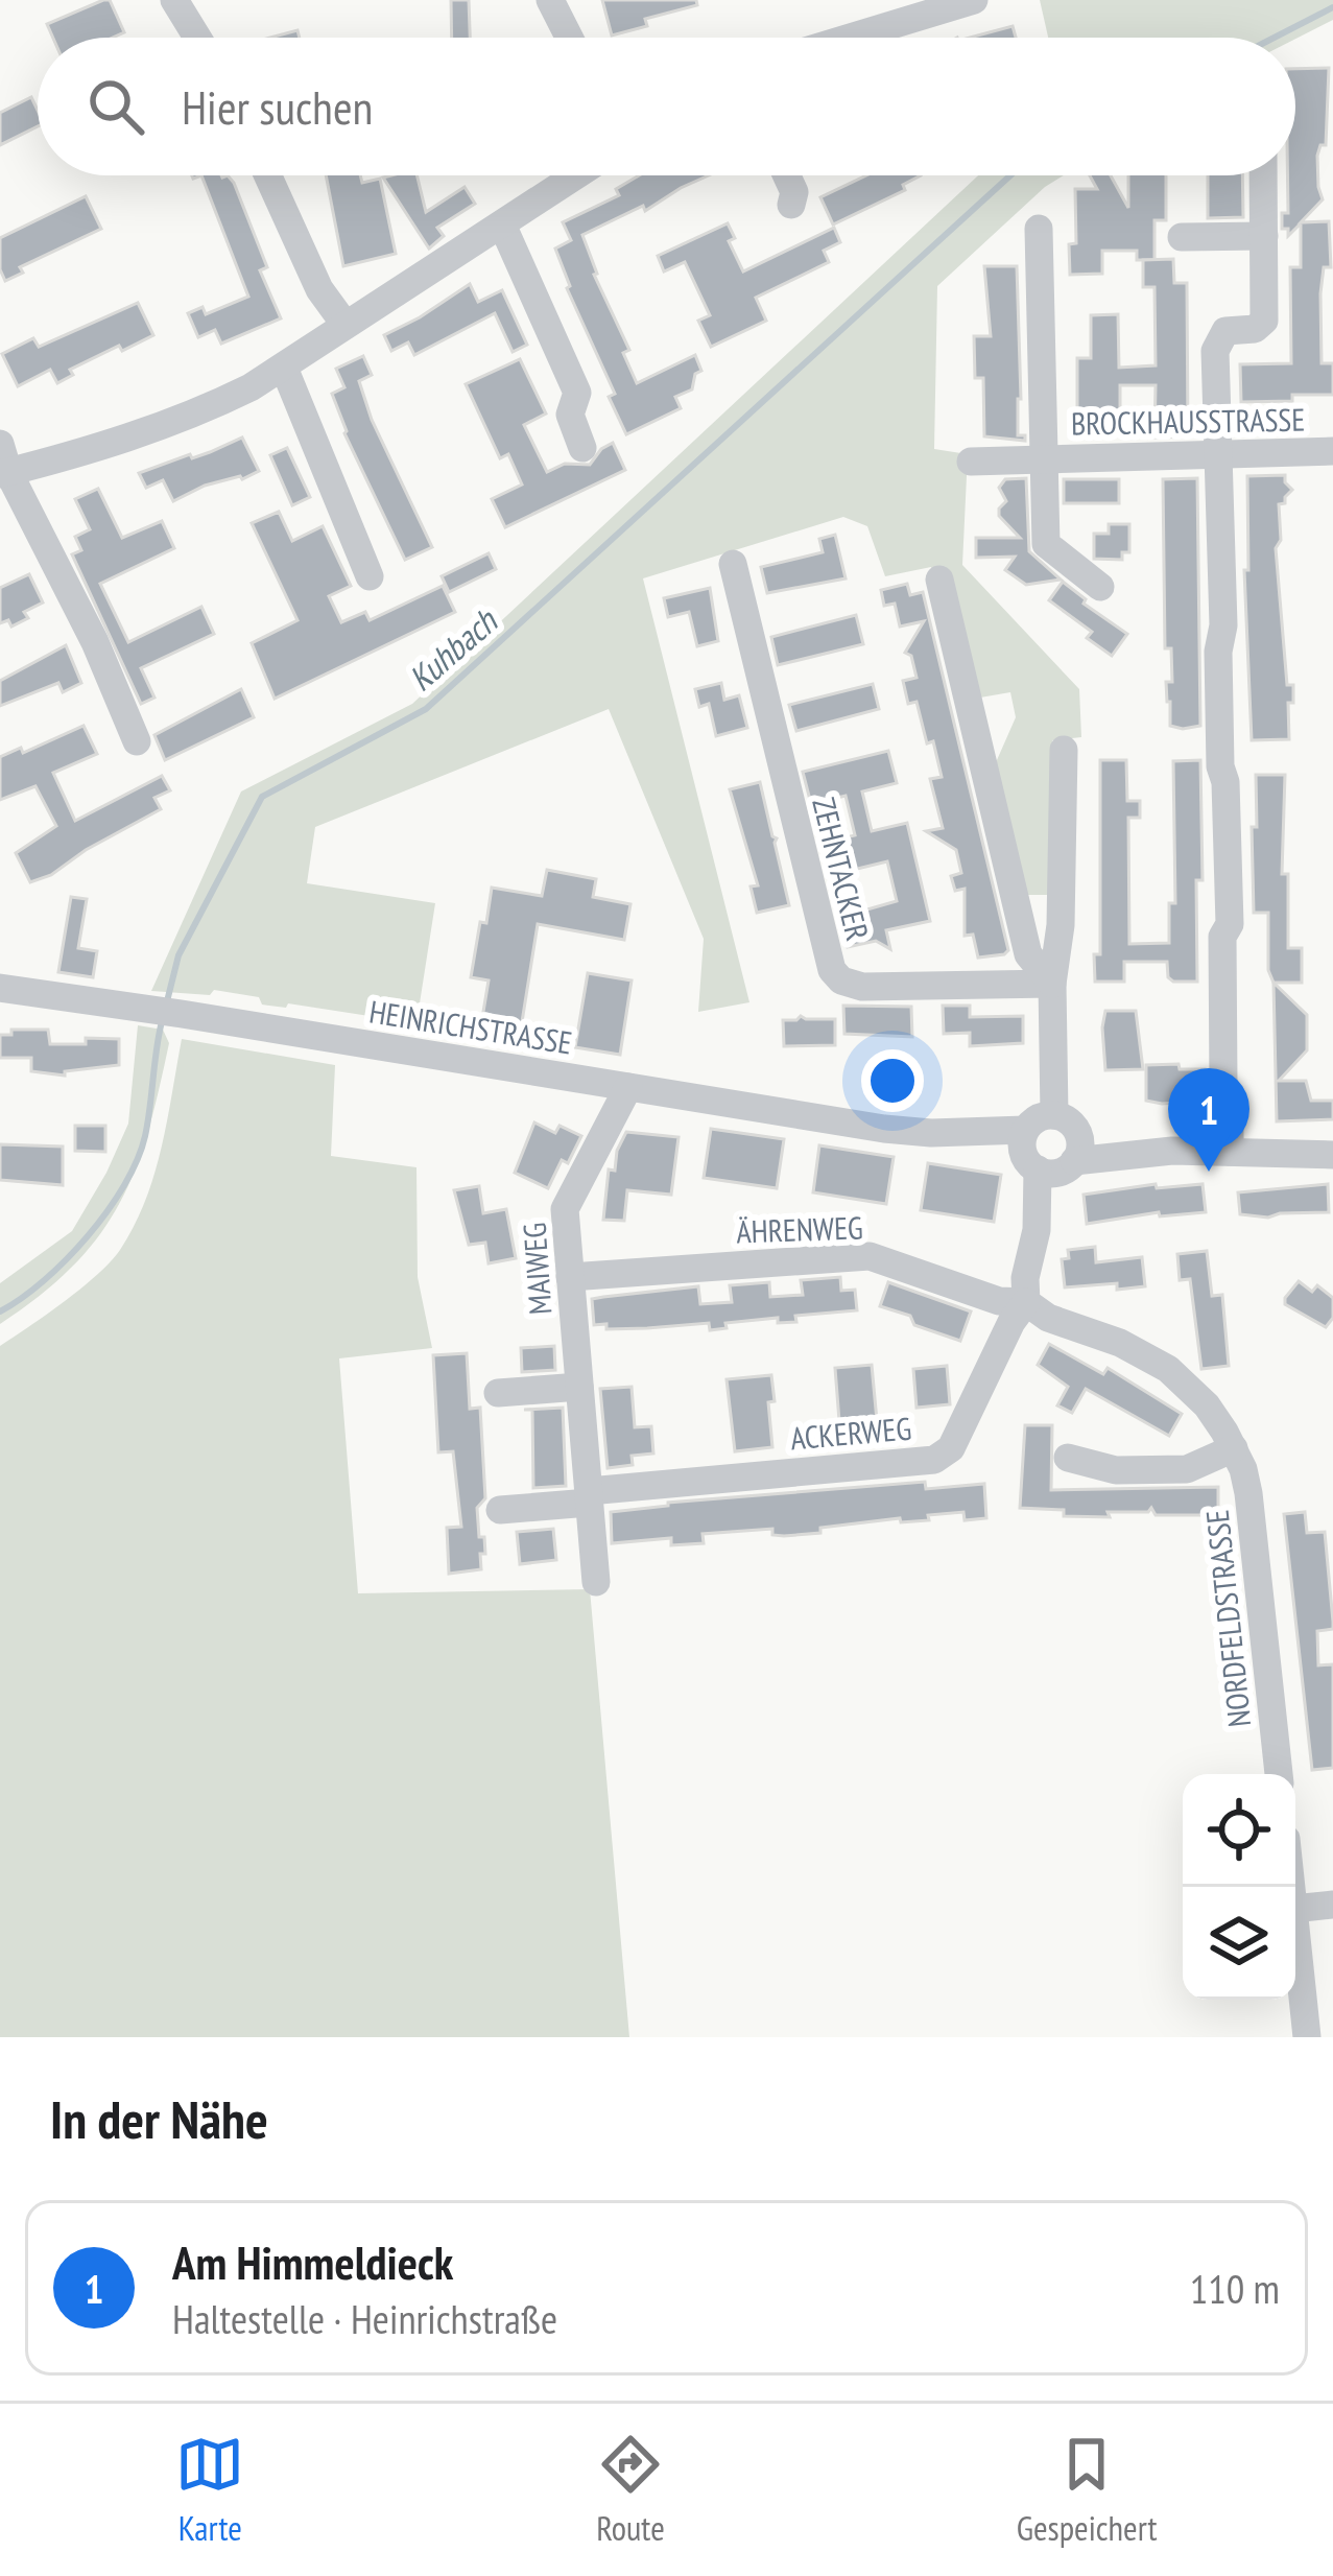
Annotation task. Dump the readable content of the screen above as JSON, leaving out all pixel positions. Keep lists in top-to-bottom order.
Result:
{
  "streets": {
    "street": [
      "BROCKHAUSSTRASSE",
      "ZEHNTACKER",
      "HEINRICHSTRASSE",
      "ÄHRENWEG",
      "MAIWEG",
      "ACKERWEG",
      "NORDFELDSTRASSE"
    ]
  },
  "crossings": [
    ["HEINRICHSTRASSE", "MAIWEG"],
    ["ÄHRENWEG", "MAIWEG"],
    ["ÄHRENWEG", "ACKERWEG"],
    ["ÄHRENWEG", "NORDFELDSTRASSE"],
    ["MAIWEG", "ACKERWEG"],
    ["ACKERWEG", "NORDFELDSTRASSE"]
  ],
  "water": ["Kuhbach"],
  "page": {
    "search": "Hier suchen",
    "pins": "1",
    "heading": "In der Nähe",
    "list": [
      {
        "mark": "1",
        "name": "Am Himmeldieck",
        "note": "Haltestelle · Heinrichstraße",
        "value": "110 m"
      }
    ],
    "nav": ["Karte", "Route", "Gespeichert"]
  }
}
